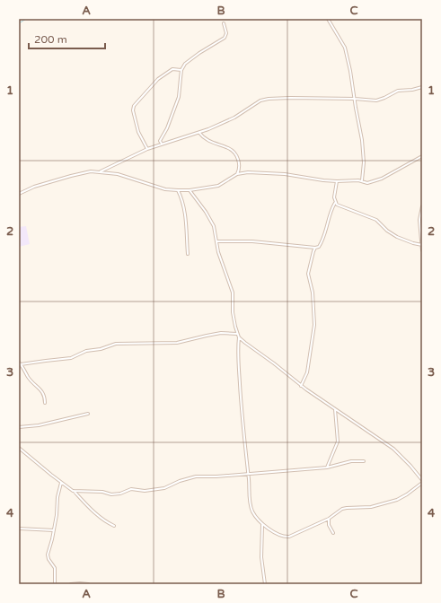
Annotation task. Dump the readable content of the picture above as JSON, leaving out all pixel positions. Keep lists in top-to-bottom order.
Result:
{
  "scale_bar": "200 m",
  "grid": {
    "columns": ["A", "B", "C"],
    "rows": [
      "1",
      "2",
      "3",
      "4"
    ]
  }
}
